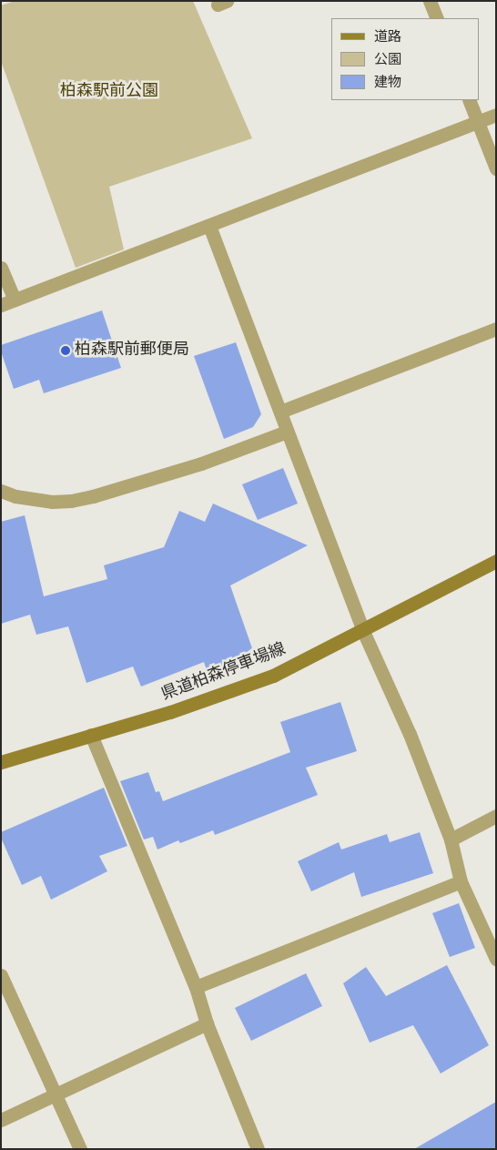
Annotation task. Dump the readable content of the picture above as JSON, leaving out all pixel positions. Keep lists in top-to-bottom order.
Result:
{
  "streets": {
    "main road": ["県道柏森停車場線"]
  },
  "parks": ["柏森駅前公園"],
  "places": ["柏森駅前郵便局"],
  "legend": ["道路", "公園", "建物"]
}
